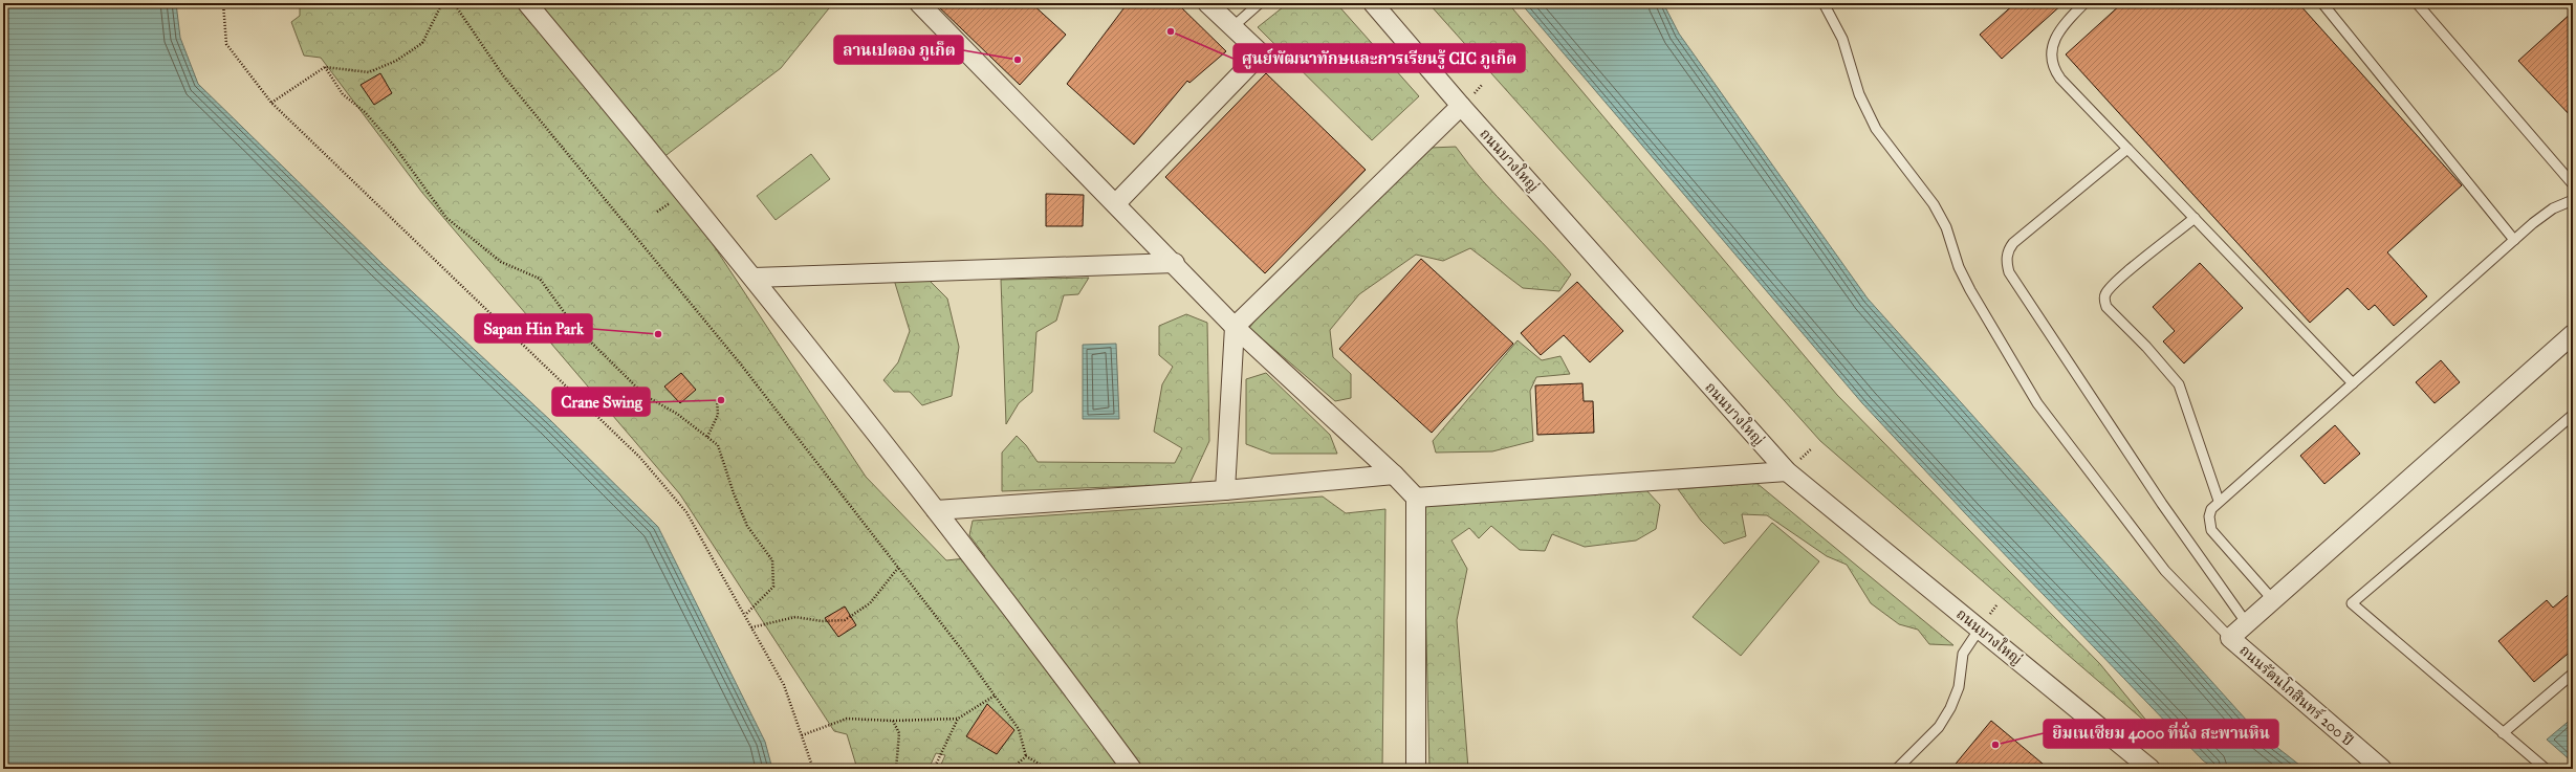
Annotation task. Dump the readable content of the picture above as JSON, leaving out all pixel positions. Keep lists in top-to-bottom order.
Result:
{
  "streets": {
    "street": ["ถนนบางใหญ่", "ถนนรัตนโกสินทร์ 200 ปี"]
  },
  "places": [
    "ศูนย์พัฒนาทักษและการเรียนรู้ CIC ภูเก็ต",
    "ลานเปตอง ภูเก็ต",
    "Sapan Hin Park",
    "Crane Swing",
    "ยิมเนเซียม 4000 ที่นั่ง สะพานหิน"
  ]
}
